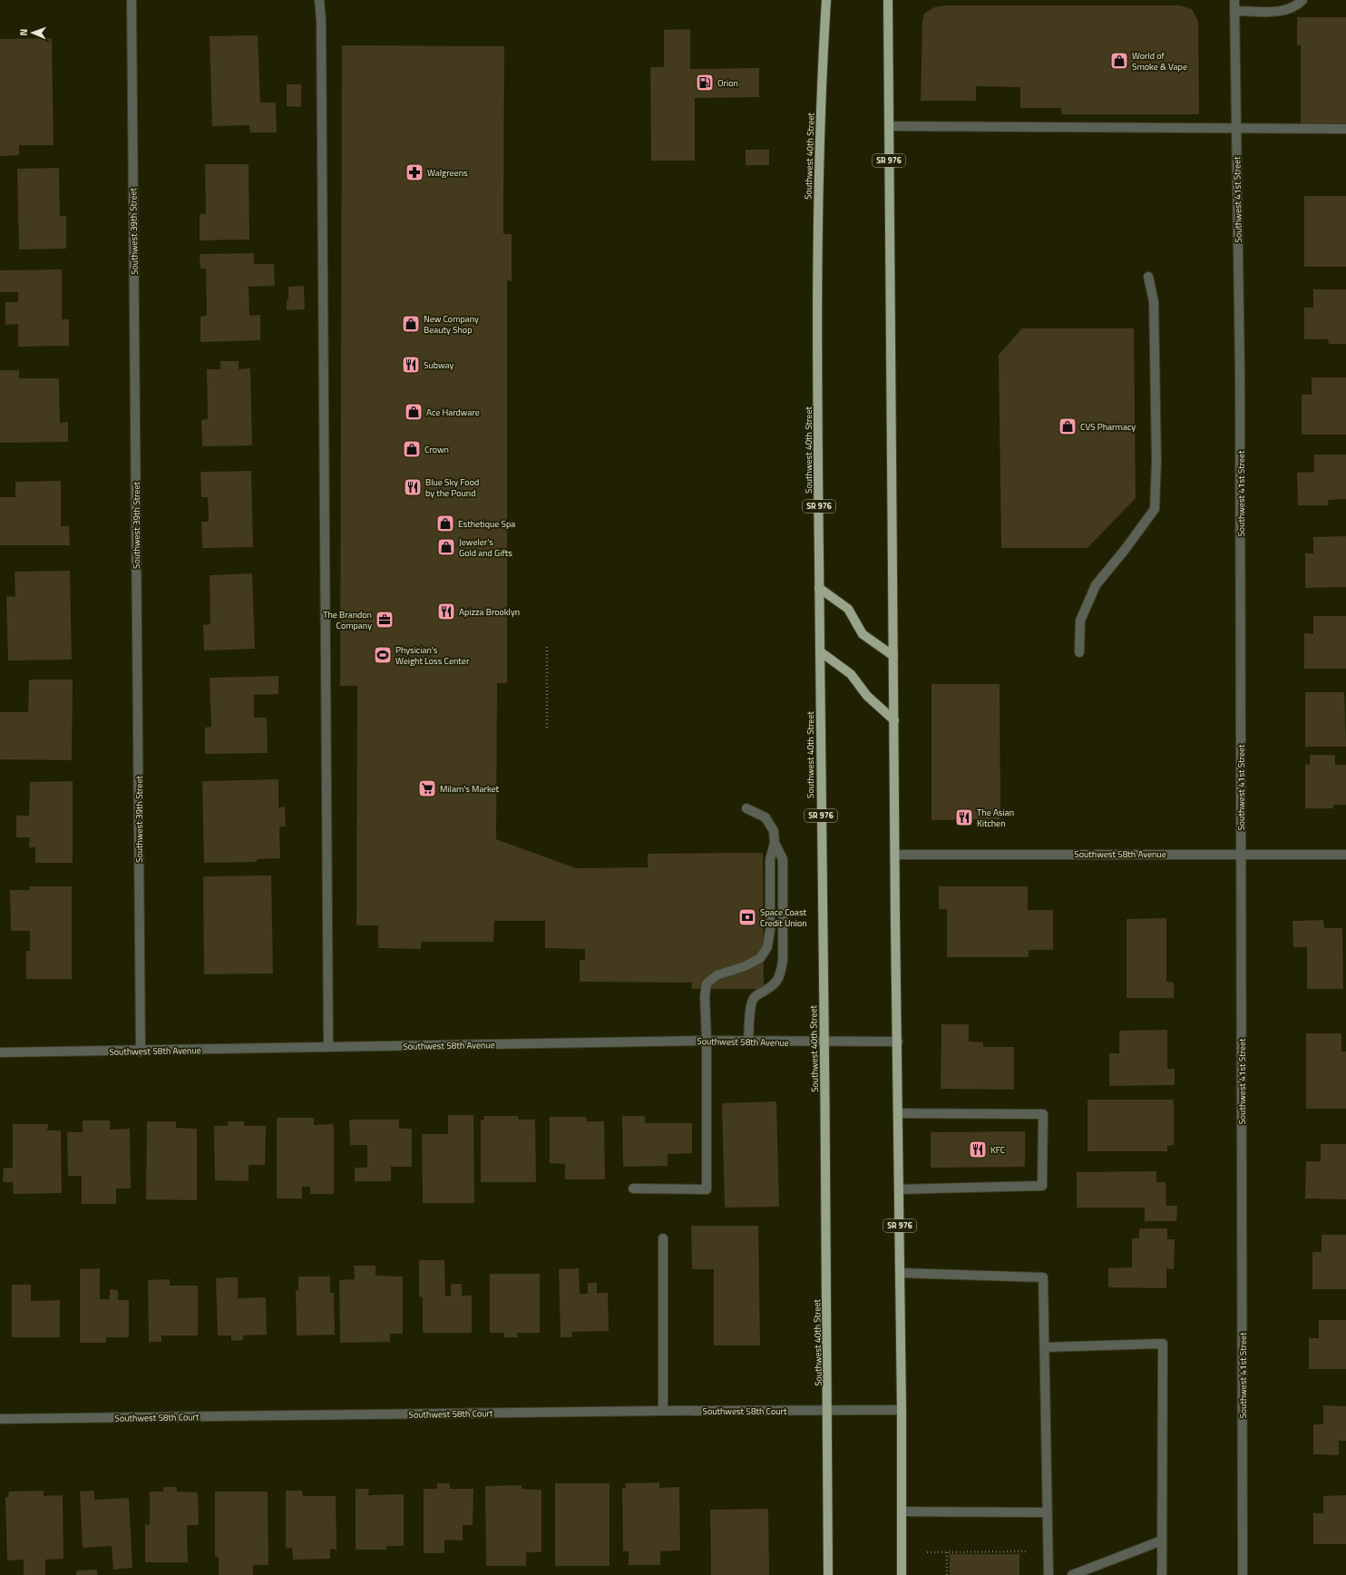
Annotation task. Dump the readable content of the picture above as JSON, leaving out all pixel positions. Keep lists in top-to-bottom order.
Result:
{
  "streets": {
    "main road": ["Southwest 40th Street", "SR 976"],
    "street": [
      "Southwest 41st Street",
      "Southwest 39th Street",
      "Southwest 58th Avenue",
      "Southwest 58th Court"
    ]
  },
  "crossings": [
    ["Southwest 40th Street", "Southwest 58th Avenue"],
    ["Southwest 40th Street", "Southwest 58th Court"],
    ["SR 976", "Southwest 58th Avenue"],
    ["SR 976", "Southwest 58th Court"],
    ["Southwest 41st Street", "Southwest 58th Avenue"],
    ["Southwest 39th Street", "Southwest 58th Avenue"]
  ],
  "places": {
    "shop": [
      "World of Smoke & Vape",
      "New Company Beauty Shop",
      "Ace Hardware",
      "CVS Pharmacy",
      "Crown",
      "Esthetique Spa",
      "Jeweler's Gold and Gifts"
    ],
    "fuel station": ["Orion"],
    "pharmacy": ["Walgreens"],
    "restaurant": [
      "Subway",
      "Blue Sky Food by the Pound",
      "Apizza Brooklyn",
      "The Asian Kitchen",
      "KFC"
    ],
    "office": ["The Brandon Company"],
    "sports": ["Physician's Weight Loss Center"],
    "supermarket": ["Milam's Market"],
    "bank": ["Space Coast Credit Union"]
  },
  "north": "left"
}
